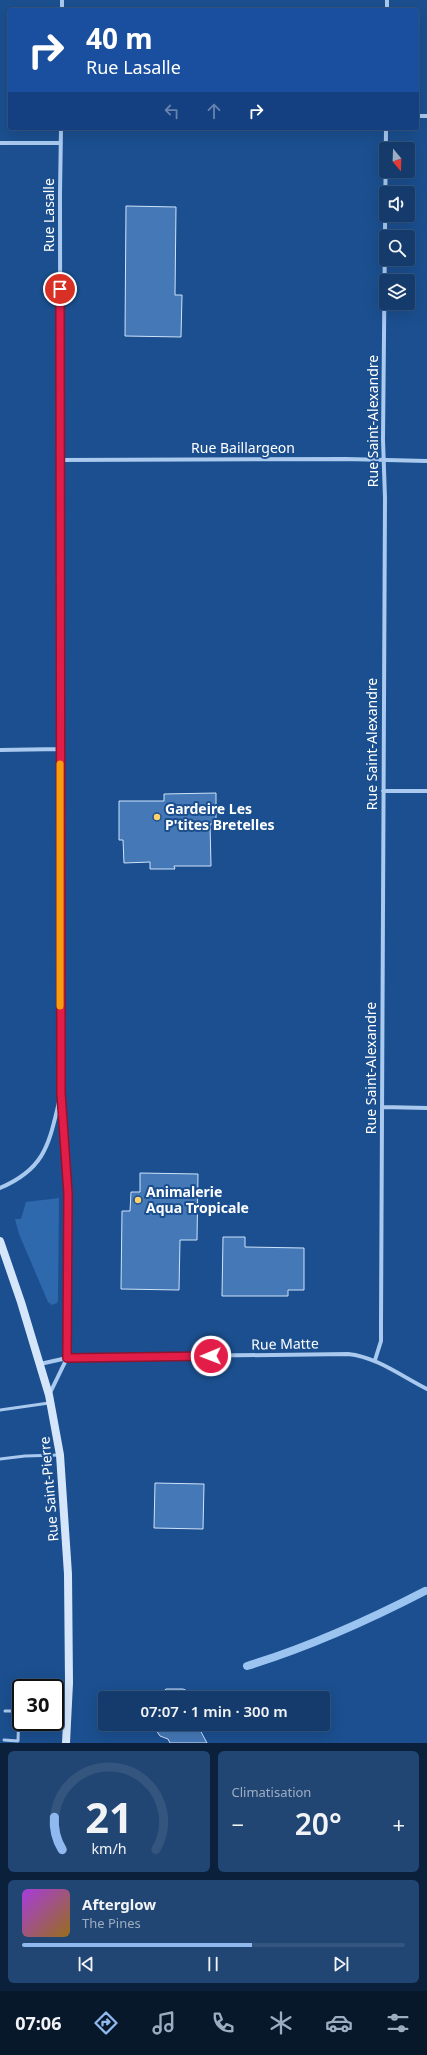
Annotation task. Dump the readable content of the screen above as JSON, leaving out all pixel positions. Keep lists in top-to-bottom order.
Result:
{
  "streets": {
    "main road": ["Rue Saint-Pierre"],
    "street": [
      "Rue Lasalle",
      "Rue Saint-Alexandre",
      "Rue Baillargeon",
      "Rue Matte"
    ]
  },
  "crossings": [
    ["Rue Lasalle", "Rue Baillargeon"],
    ["Rue Lasalle", "Rue Matte"],
    ["Rue Lasalle", "Rue Saint-Pierre"],
    ["Rue Saint-Alexandre", "Rue Baillargeon"],
    ["Rue Saint-Alexandre", "Rue Matte"],
    ["Rue Matte", "Rue Saint-Pierre"]
  ],
  "places": ["Gardeire Les P'tites Bretelles", "Animalerie Aqua Tropicale"],
  "north": "bottom",
  "page": {
    "turn": ["40 m", "Rue Lasalle"],
    "limit": "30",
    "trip": "07:07 · 1 min · 300 m",
    "tile": "Climatisation",
    "heat": ["−", "20°", "+"],
    "song": ["Afterglow", "The Pines"],
    "tabs": "07:06",
    "gauge": ["21", "km/h"]
  }
}
